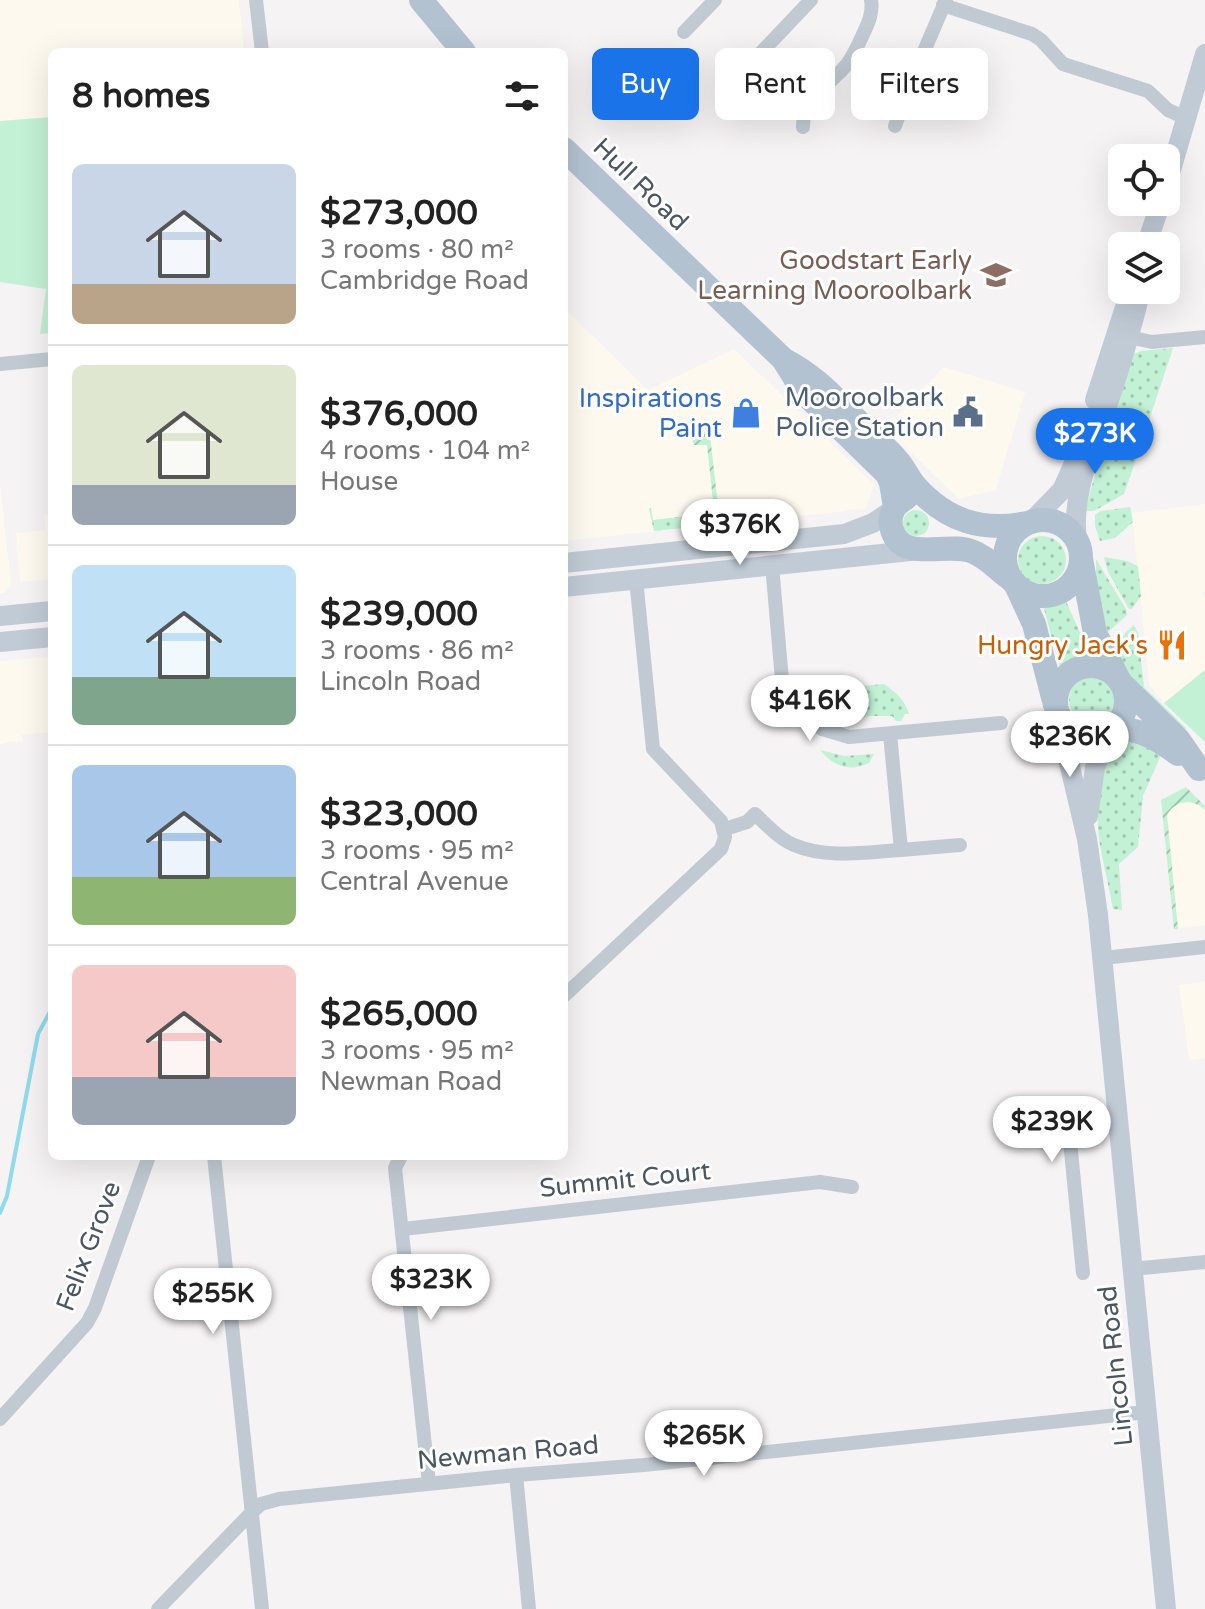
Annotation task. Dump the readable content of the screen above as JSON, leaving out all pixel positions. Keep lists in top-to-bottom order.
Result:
{
  "streets": {
    "main road": ["Hull Road", "Lincoln Road"],
    "street": ["Summit Court", "Felix Grove", "Newman Road"]
  },
  "crossings": [
    ["Lincoln Road", "Newman Road"]
  ],
  "places": {
    "school or university": ["Goodstart Early Learning Mooroolbark"],
    "public building": ["Mooroolbark Police Station"],
    "shop": ["Inspirations Paint"],
    "restaurant": ["Hungry Jack's"]
  },
  "page": {
    "chip": ["Buy", "Rent", "Filters"],
    "heading": "8 homes",
    "list": [
      {
        "name": "$273,000",
        "note": "3 rooms · 80 m² · Cambridge Road"
      },
      {
        "name": "$376,000",
        "note": "4 rooms · 104 m² · House"
      },
      {
        "name": "$239,000",
        "note": "3 rooms · 86 m² · Lincoln Road"
      },
      {
        "name": "$323,000",
        "note": "3 rooms · 95 m² · Central Avenue"
      },
      {
        "name": "$265,000",
        "note": "3 rooms · 95 m² · Newman Road"
      }
    ],
    "price": [
      "$273K",
      "$376K",
      "$416K",
      "$236K",
      "$239K",
      "$323K",
      "$255K",
      "$265K"
    ]
  }
}
